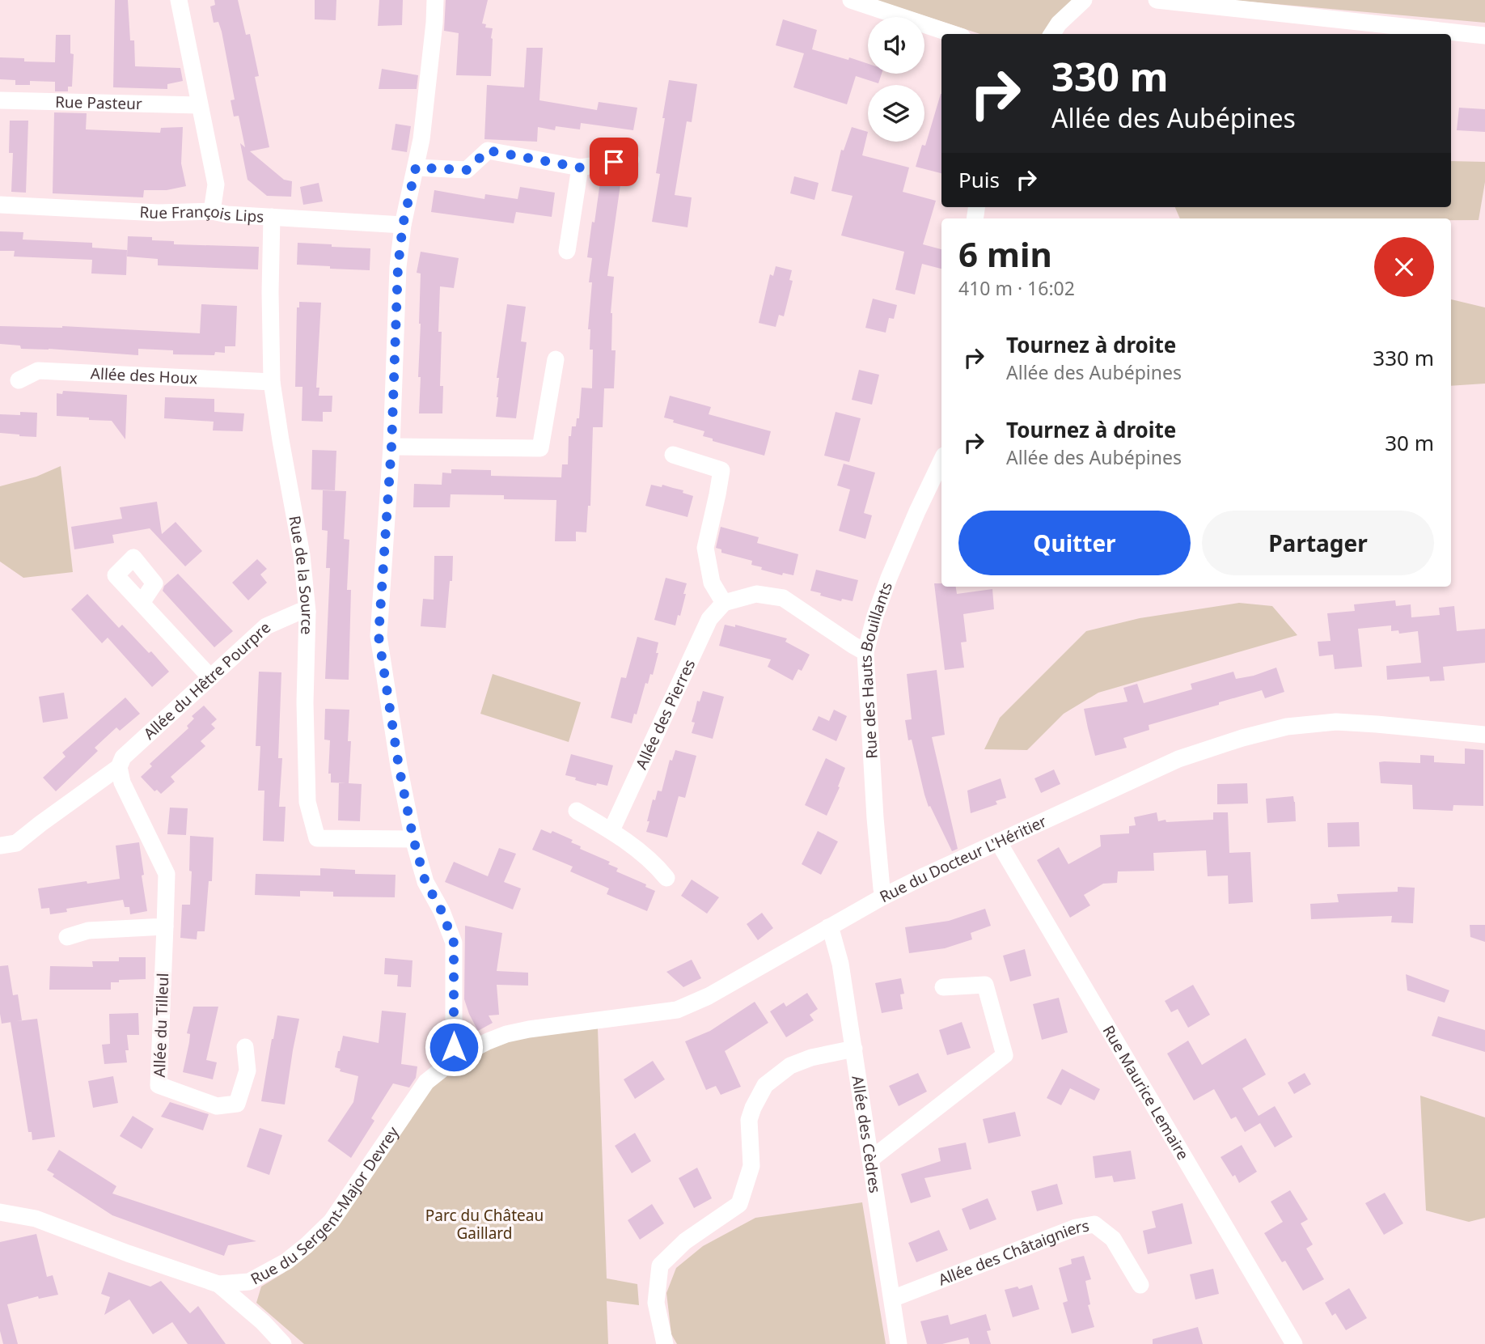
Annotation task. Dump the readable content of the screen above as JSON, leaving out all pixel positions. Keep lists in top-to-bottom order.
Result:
{
  "streets": {
    "street": [
      "Rue Pasteur",
      "Rue François Lips",
      "Allée des Houx",
      "Rue de la Source",
      "Rue des Hauts Bouillants",
      "Allée du Hêtre Pourpre",
      "Allée des Pierres",
      "Rue du Docteur L'Héritier",
      "Allée du Tilleul",
      "Rue Maurice Lemaire",
      "Allée des Cèdres",
      "Rue du Sergent-Major Devrey",
      "Allée des Châtaigniers"
    ]
  },
  "crossings": [
    ["Rue François Lips", "Rue de la Source"],
    ["Allée des Houx", "Rue de la Source"],
    ["Rue de la Source", "Allée du Hêtre Pourpre"],
    ["Rue des Hauts Bouillants", "Rue du Docteur L'Héritier"],
    ["Rue du Docteur L'Héritier", "Rue Maurice Lemaire"],
    ["Rue du Docteur L'Héritier", "Allée des Cèdres"],
    ["Rue du Docteur L'Héritier", "Rue du Sergent-Major Devrey"],
    ["Allée des Cèdres", "Allée des Châtaigniers"]
  ],
  "parks": ["Parc du Château Gaillard"],
  "page": {
    "turn": ["330 m", "Allée des Aubépines"],
    "then": "Puis",
    "heading": ["6 min", "410 m · 16:02"],
    "list": [
      {
        "name": "Tournez à droite",
        "note": "Allée des Aubépines",
        "value": "330 m"
      },
      {
        "name": "Tournez à droite",
        "note": "Allée des Aubépines",
        "value": "30 m"
      }
    ],
    "buttons": ["Quitter", "Partager"]
  }
}
